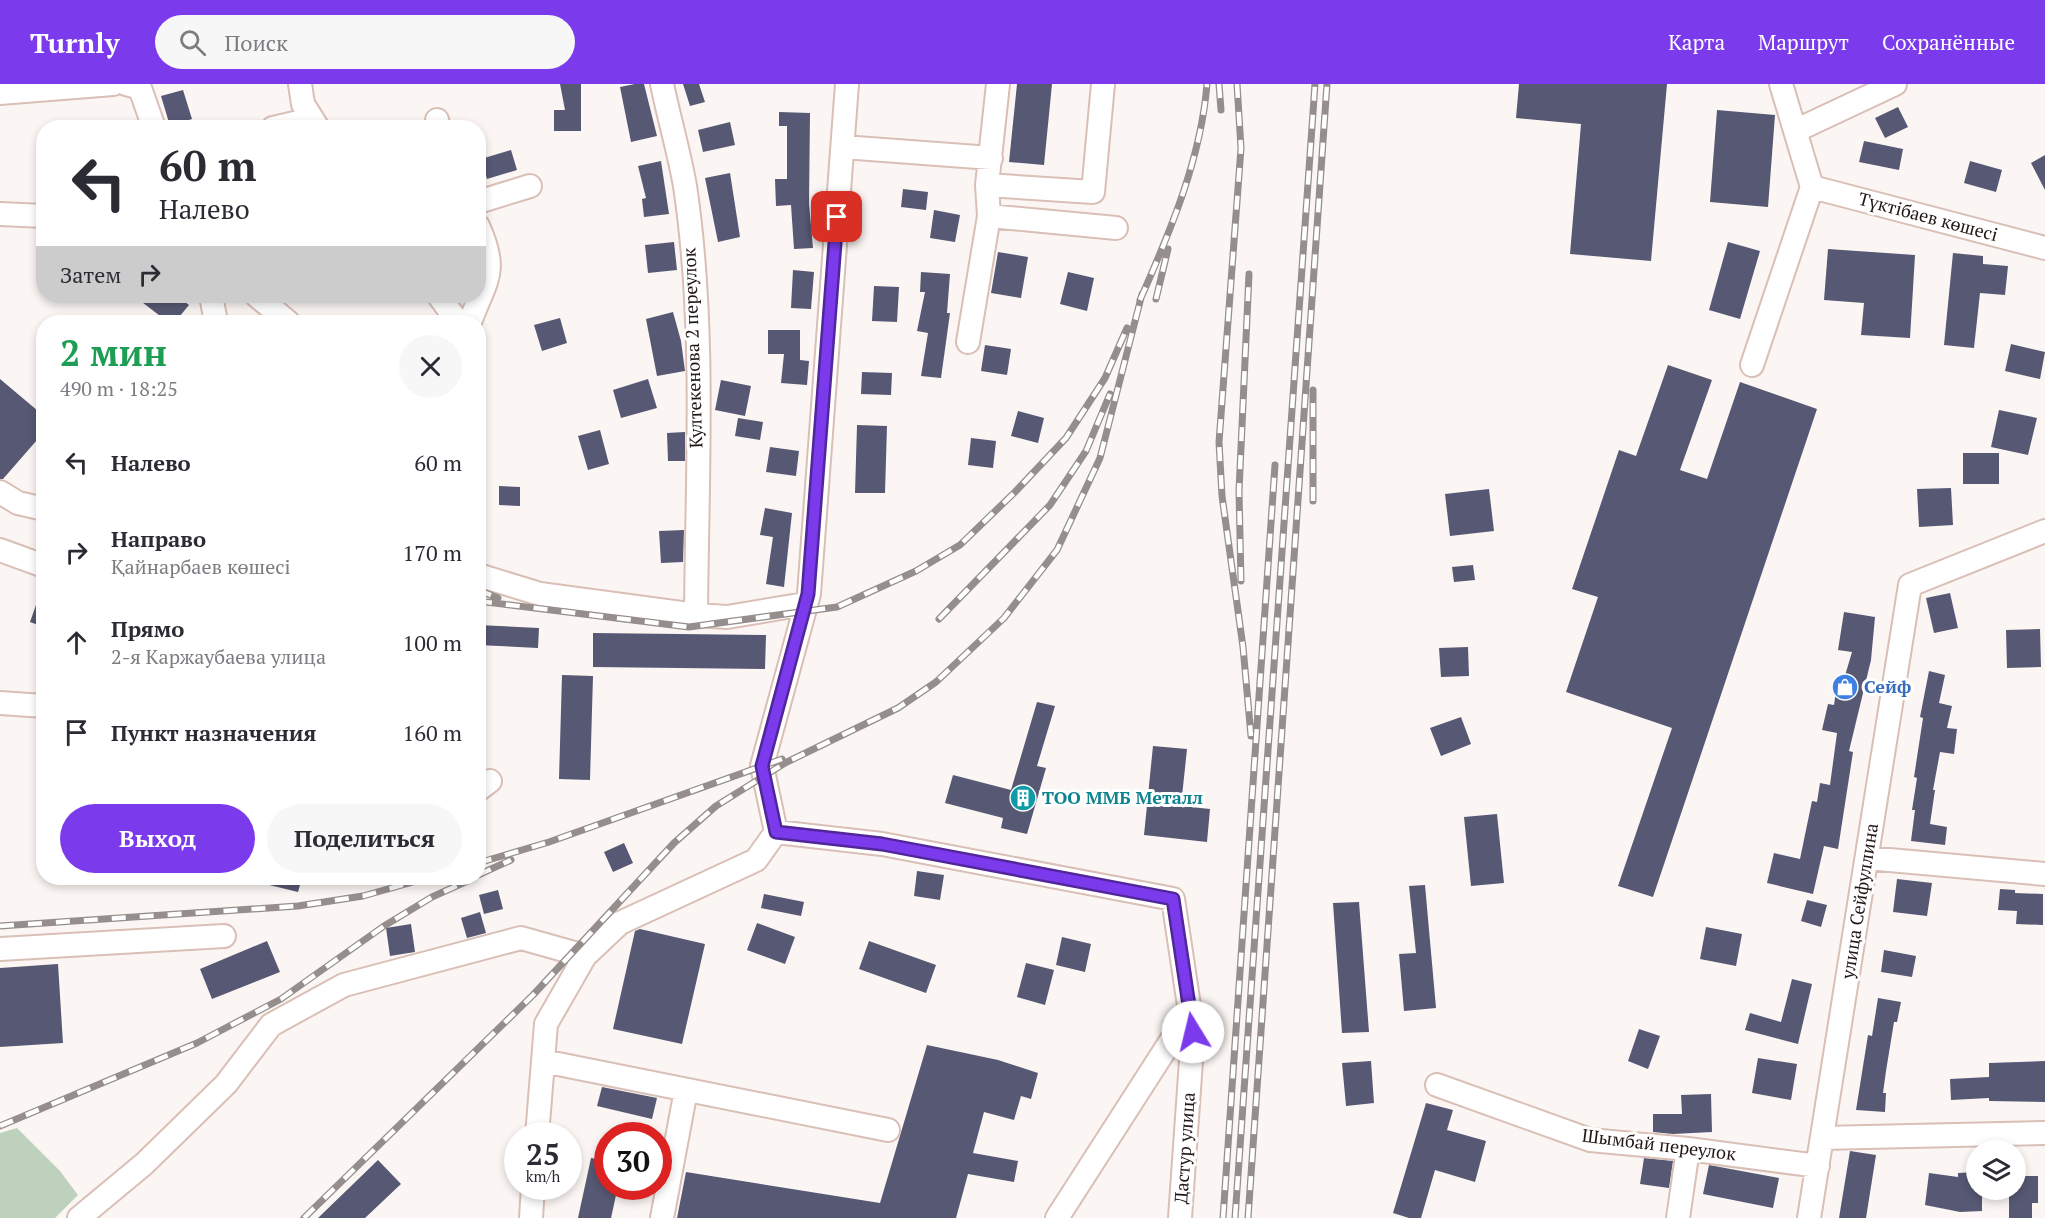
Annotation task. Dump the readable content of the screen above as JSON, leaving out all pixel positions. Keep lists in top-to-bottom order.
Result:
{
  "streets": {
    "street": [
      "Түктібаев көшесі",
      "Култекенова 2 переулок",
      "улица Сейфуллина",
      "Шымбай переулок",
      "Дастур улица"
    ]
  },
  "crossings": [
    ["улица Сейфуллина", "Шымбай переулок"]
  ],
  "places": {
    "shop": ["Сейф"],
    "building": ["ТОО ММБ Металл"]
  },
  "page": {
    "header": "Turnly",
    "search": "Поиск",
    "nav": ["Карта", "Маршрут", "Сохранённые"],
    "turn": ["60 m", "Налево"],
    "then": "Затем",
    "heading": ["2 мин", "490 m · 18:25"],
    "list": [
      {
        "name": "Налево",
        "value": "60 m"
      },
      {
        "name": "Направо",
        "note": "Қайнарбаев көшесі",
        "value": "170 m"
      },
      {
        "name": "Прямо",
        "note": "2-я Каржаубаева улица",
        "value": "100 m"
      },
      {
        "name": "Пункт назначения",
        "value": "160 m"
      }
    ],
    "buttons": ["Выход", "Поделиться"],
    "speed": "25 km/h",
    "limit": "30"
  }
}
